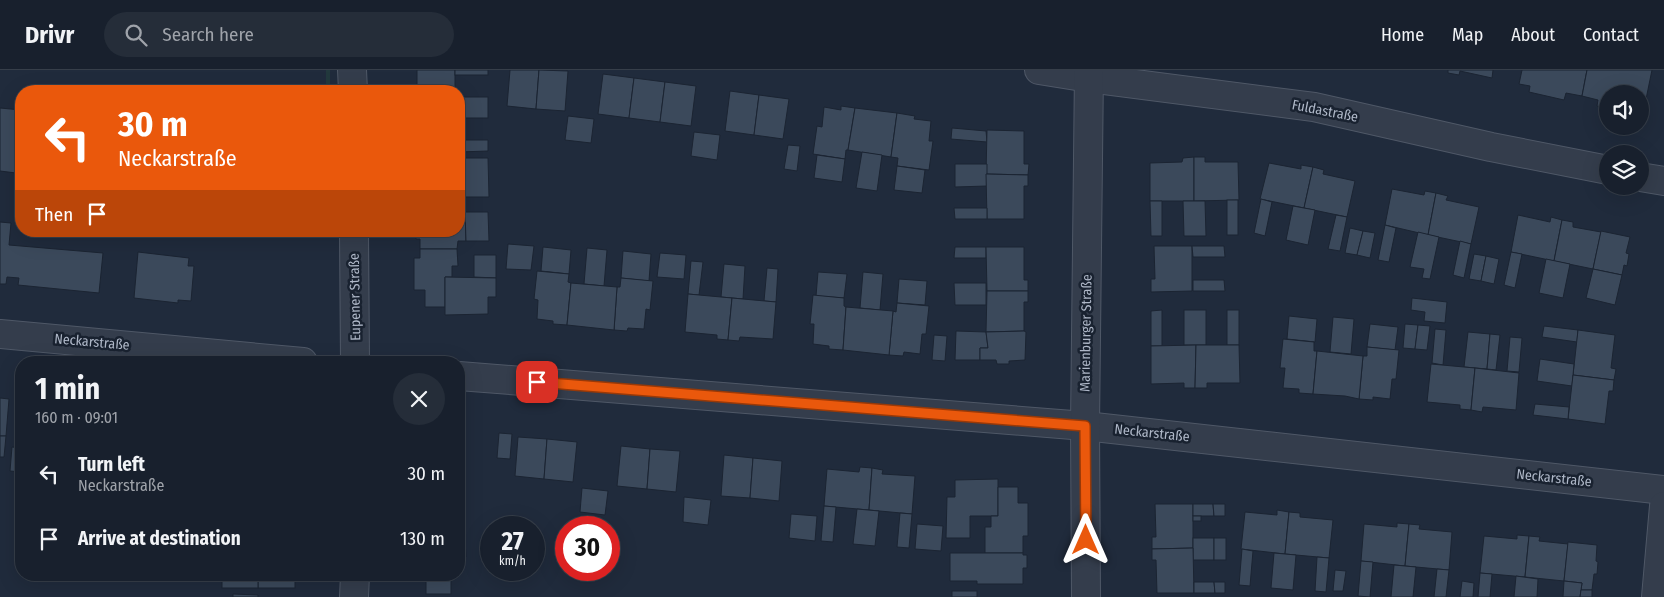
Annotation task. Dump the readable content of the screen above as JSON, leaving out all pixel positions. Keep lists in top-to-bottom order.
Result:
{
  "streets": {
    "street": [
      "Fuldastraße",
      "Eupener Straße",
      "Marienburger Straße",
      "Neckarstraße"
    ]
  },
  "crossings": [
    ["Fuldastraße", "Marienburger Straße"],
    ["Marienburger Straße", "Neckarstraße"]
  ],
  "page": {
    "header": "Drivr",
    "search": "Search here",
    "nav": [
      "Home",
      "Map",
      "About",
      "Contact"
    ],
    "turn": ["30 m", "Neckarstraße"],
    "then": "Then",
    "heading": ["1 min", "160 m · 09:01"],
    "list": [
      {
        "name": "Turn left",
        "note": "Neckarstraße",
        "value": "30 m"
      },
      {
        "name": "Arrive at destination",
        "value": "130 m"
      }
    ],
    "speed": "27 km/h",
    "limit": "30"
  }
}
